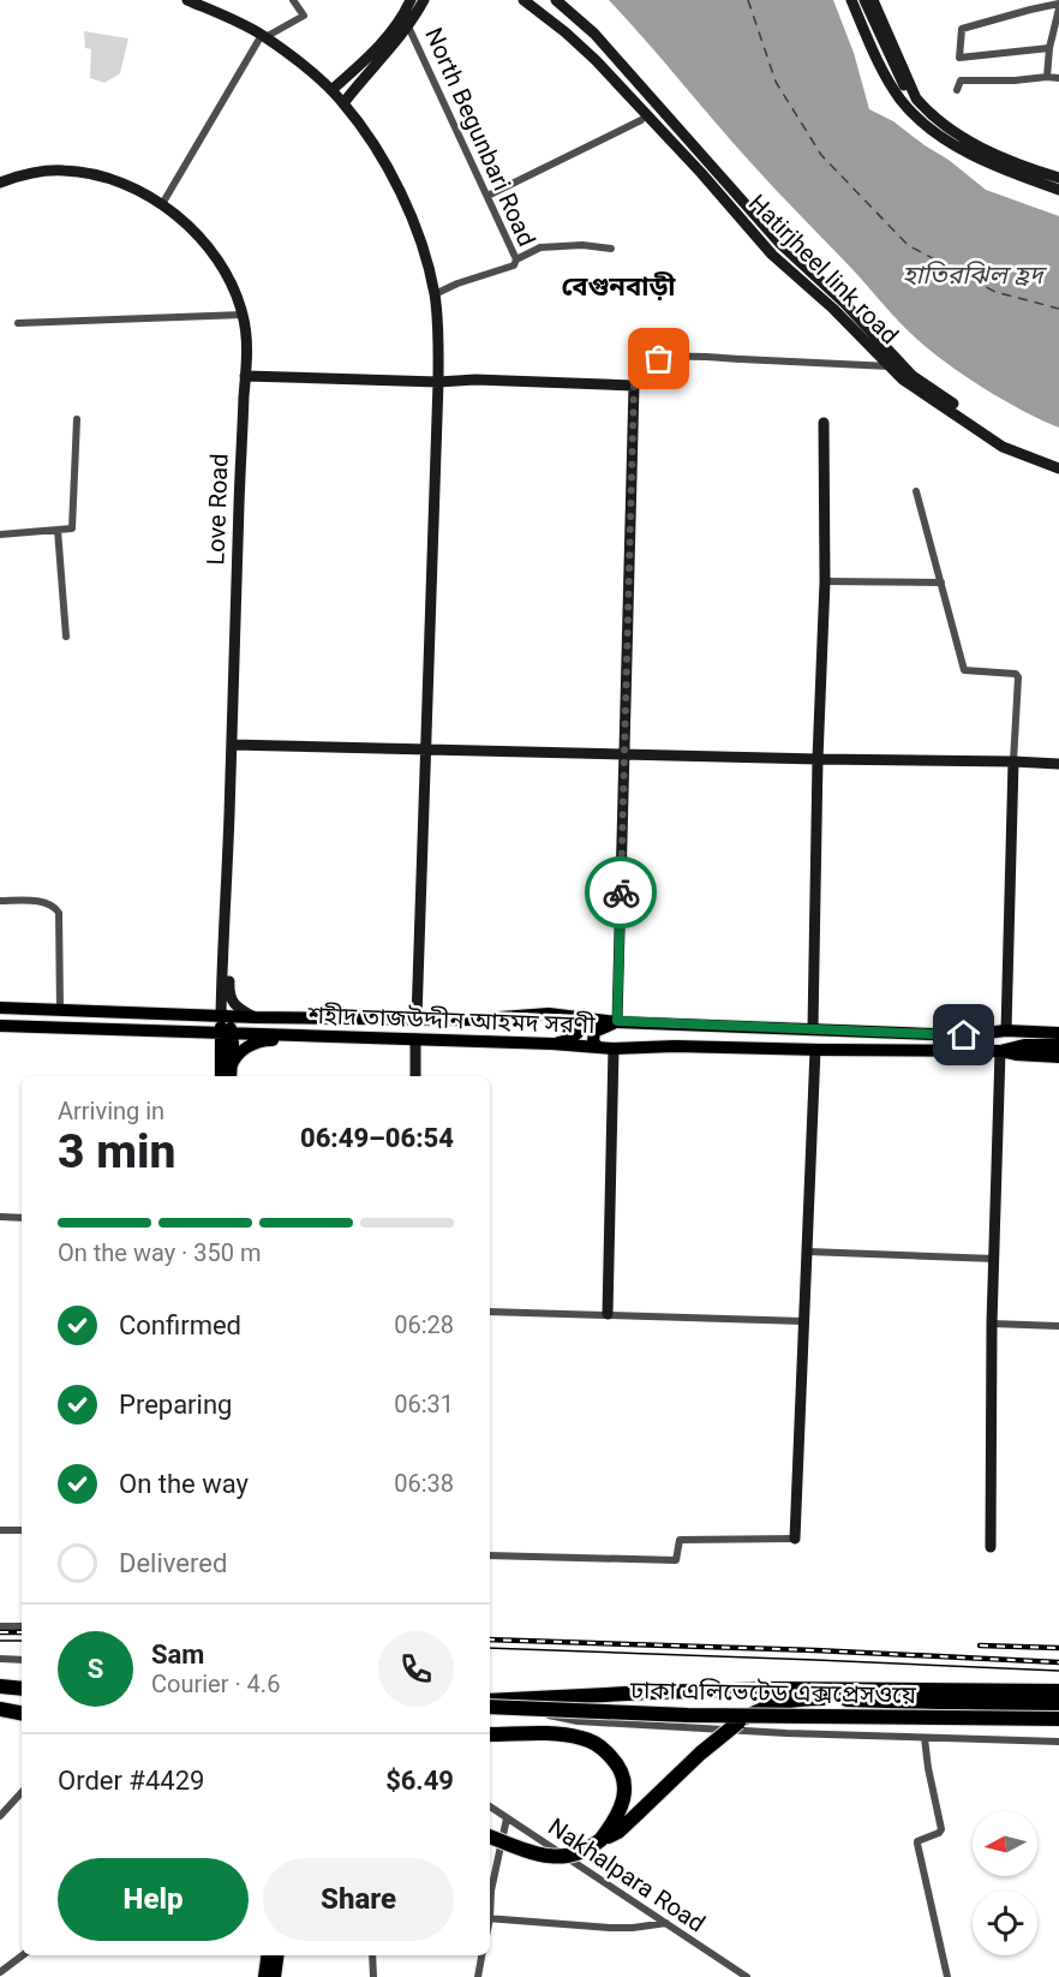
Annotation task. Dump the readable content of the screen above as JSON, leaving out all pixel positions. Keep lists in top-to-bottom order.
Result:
{
  "streets": {
    "highway": ["ঢাকা এলিভেটেড এক্সপ্রেসওয়ে"],
    "main road": ["শহীদ তাজউদ্দীন আহমদ সরণী"],
    "street": [
      "North Begunbari Road",
      "Hatirjheel link road",
      "Love Road",
      "Nakhalpara Road"
    ]
  },
  "crossings": [
    ["Love Road", "শহীদ তাজউদ্দীন আহমদ সরণী"]
  ],
  "districts": ["বেগুনবাড়ী"],
  "water": ["হাতিরঝিল হ্রদ"],
  "north": "left",
  "page": {
    "heading": ["3 min", "Arriving in", "06:49–06:54"],
    "panel": [
      "Sam",
      "Courier · 4.6",
      "Order #4429",
      "$6.49"
    ],
    "bar": "On the way · 350 m",
    "list": [
      ["Confirmed", "06:28"],
      ["Preparing", "06:31"],
      ["On the way", "06:38"],
      "Delivered"
    ],
    "round": "S",
    "buttons": ["Help", "Share"]
  }
}
